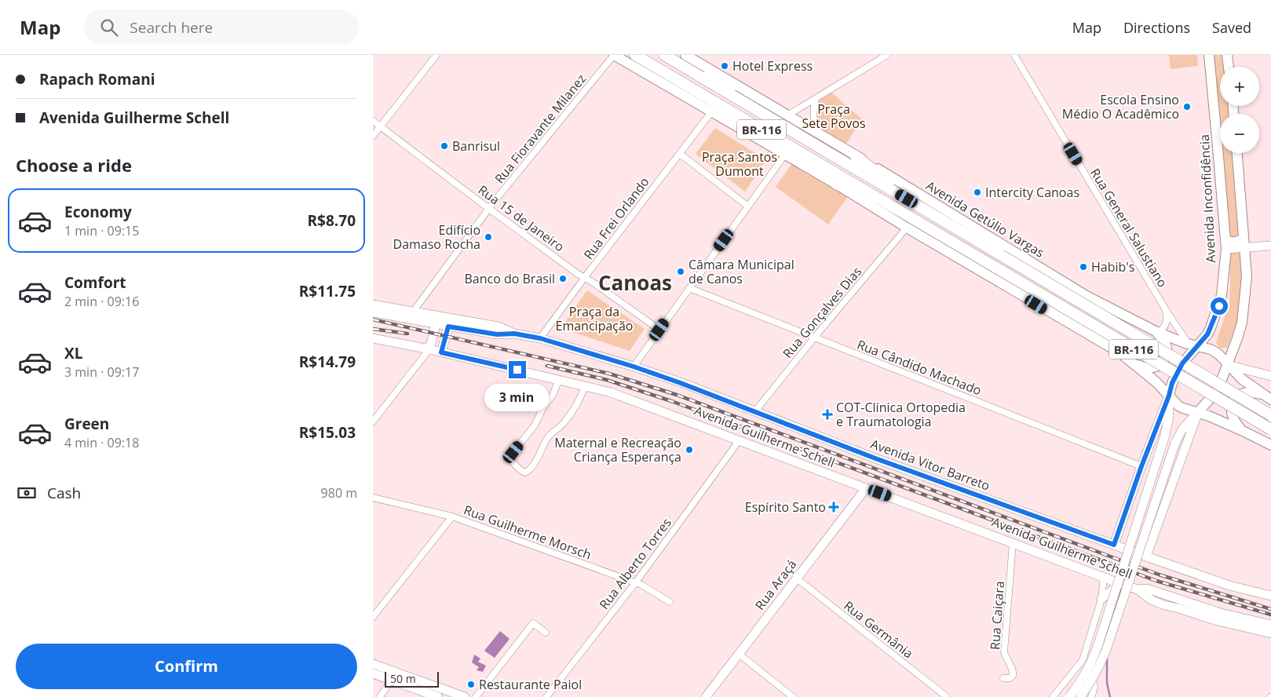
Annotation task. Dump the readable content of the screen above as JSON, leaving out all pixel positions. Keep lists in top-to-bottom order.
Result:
{
  "streets": {
    "highway": ["BR-116"],
    "main road": [
      "Avenida Inconfidência",
      "Avenida Getúlio Vargas",
      "Avenida Guilherme Schell",
      "Avenida Vitor Barreto",
      "Rua Araçá"
    ],
    "street": [
      "Rua Fioravante Milanez",
      "Rua 15 de Janeiro",
      "Rua Frei Orlando",
      "Rua General Salustiano",
      "Rua Gonçalves Dias",
      "Rua Cândido Machado",
      "Rua Guilherme Morsch",
      "Rua Alberto Torres",
      "Rua Caiçara",
      "Rua Germânia"
    ]
  },
  "crossings": [
    ["Rua Fioravante Milanez", "Rua 15 de Janeiro"],
    ["BR-116", "Avenida Getúlio Vargas"],
    ["Avenida Inconfidência", "Avenida Getúlio Vargas"],
    ["Avenida Inconfidência", "Rua General Salustiano"],
    ["Avenida Inconfidência", "Rua Cândido Machado"],
    ["Avenida Inconfidência", "Avenida Vitor Barreto"],
    ["Rua 15 de Janeiro", "Rua Frei Orlando"],
    ["Rua Frei Orlando", "Avenida Vitor Barreto"],
    ["Avenida Getúlio Vargas", "Rua General Salustiano"],
    ["Rua Gonçalves Dias", "Rua Cândido Machado"],
    ["Rua Gonçalves Dias", "Avenida Vitor Barreto"],
    ["Avenida Guilherme Schell", "Rua Alberto Torres"],
    ["Avenida Guilherme Schell", "Rua Araçá"],
    ["Avenida Guilherme Schell", "Rua Caiçara"],
    ["Rua Guilherme Morsch", "Rua Alberto Torres"],
    ["Rua Araçá", "Rua Germânia"]
  ],
  "districts": ["Canoas"],
  "parks": ["Praça Sete Povos", "Praça Santos Dumont", "Praça da Emancipação"],
  "places": {
    "other": [
      "Hotel Express",
      "Escola Ensino Médio O Acadêmico",
      "Banrisul",
      "Intercity Canoas",
      "Edifício Damaso Rocha",
      "Habib's",
      "Câmara Municipal de Canos",
      "Banco do Brasil",
      "Maternal e Recreação Criança Esperança",
      "Restaurante Paiol"
    ],
    "health": ["COT-Clínica Ortopedia e Traumatologia", "Espírito Santo"]
  },
  "scale_bar": "50 m",
  "page": {
    "header": "Map",
    "search": "Search here",
    "nav": ["Map", "Directions", "Saved"],
    "banner": ["Rapach Romani", "Avenida Guilherme Schell"],
    "map_buttons": ["+", "−"],
    "heading": "Choose a ride",
    "list": [
      {
        "name": "Economy",
        "note": "1 min · 09:15",
        "value": "R$8.70"
      },
      {
        "name": "Comfort",
        "note": "2 min · 09:16",
        "value": "R$11.75"
      },
      {
        "name": "XL",
        "note": "3 min · 09:17",
        "value": "R$14.79"
      },
      {
        "name": "Green",
        "note": "4 min · 09:18",
        "value": "R$15.03"
      }
    ],
    "bubble": "3 min",
    "pay": ["Cash", "980 m"],
    "buttons": "Confirm",
    "scale": "50 m"
  }
}
